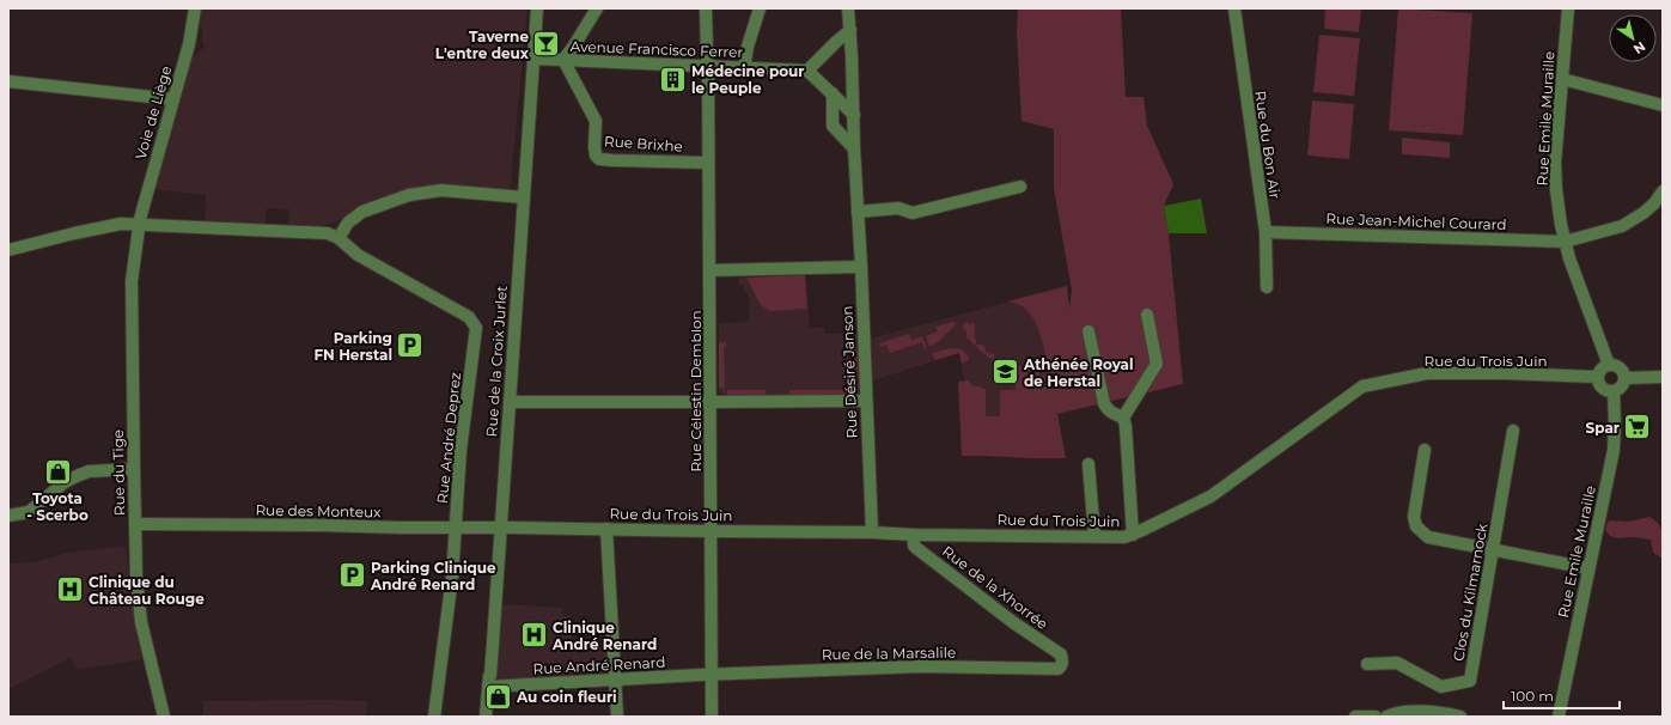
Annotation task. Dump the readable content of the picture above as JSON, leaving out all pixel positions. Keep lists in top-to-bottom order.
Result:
{
  "streets": {
    "street": [
      "Avenue Francisco Ferrer",
      "Voie de Liège",
      "Rue Emile Muraille",
      "Rue Brixhe",
      "Rue du Bon Air",
      "Rue Jean-Michel Courard",
      "Rue du Trois Juin",
      "Rue de la Croix Jurlet",
      "Rue Désiré Janson",
      "Rue Célestin Demblon",
      "Rue André Deprez",
      "Rue du Tige",
      "Rue des Monteux",
      "Rue de la Xhorrée",
      "Clos du Kilmarnock",
      "Rue de la Marsalile",
      "Rue André Renard"
    ]
  },
  "crossings": [
    ["Avenue Francisco Ferrer", "Rue Brixhe"],
    ["Avenue Francisco Ferrer", "Rue de la Croix Jurlet"],
    ["Avenue Francisco Ferrer", "Rue Célestin Demblon"],
    ["Voie de Liège", "Rue du Tige"],
    ["Rue Emile Muraille", "Rue Jean-Michel Courard"],
    ["Rue Emile Muraille", "Rue du Trois Juin"],
    ["Rue Brixhe", "Rue Célestin Demblon"],
    ["Rue du Bon Air", "Rue Jean-Michel Courard"],
    ["Rue du Trois Juin", "Rue de la Croix Jurlet"],
    ["Rue du Trois Juin", "Rue Désiré Janson"],
    ["Rue du Trois Juin", "Rue Célestin Demblon"],
    ["Rue du Trois Juin", "Rue des Monteux"],
    ["Rue du Trois Juin", "Rue de la Xhorrée"],
    ["Rue de la Croix Jurlet", "Rue des Monteux"],
    ["Rue de la Croix Jurlet", "Rue André Renard"],
    ["Rue Célestin Demblon", "Rue de la Marsalile"],
    ["Rue Célestin Demblon", "Rue André Renard"],
    ["Rue André Deprez", "Rue des Monteux"],
    ["Rue du Tige", "Rue des Monteux"],
    ["Rue de la Xhorrée", "Rue de la Marsalile"],
    ["Rue de la Marsalile", "Rue André Renard"]
  ],
  "places": {
    "bar": ["Taverne L'entre deux"],
    "building": ["Médecine pour le Peuple"],
    "parking": ["Parking FN Herstal", "Parking Clinique André Renard"],
    "school or university": ["Athénée Royal de Herstal"],
    "supermarket": ["Spar"],
    "shop": ["Toyota - Scerbo", "Au coin fleuri"],
    "hospital": ["Clinique du Château Rouge", "Clinique André Renard"]
  },
  "scale_bar": "100 m",
  "north": "bottom right"
}
